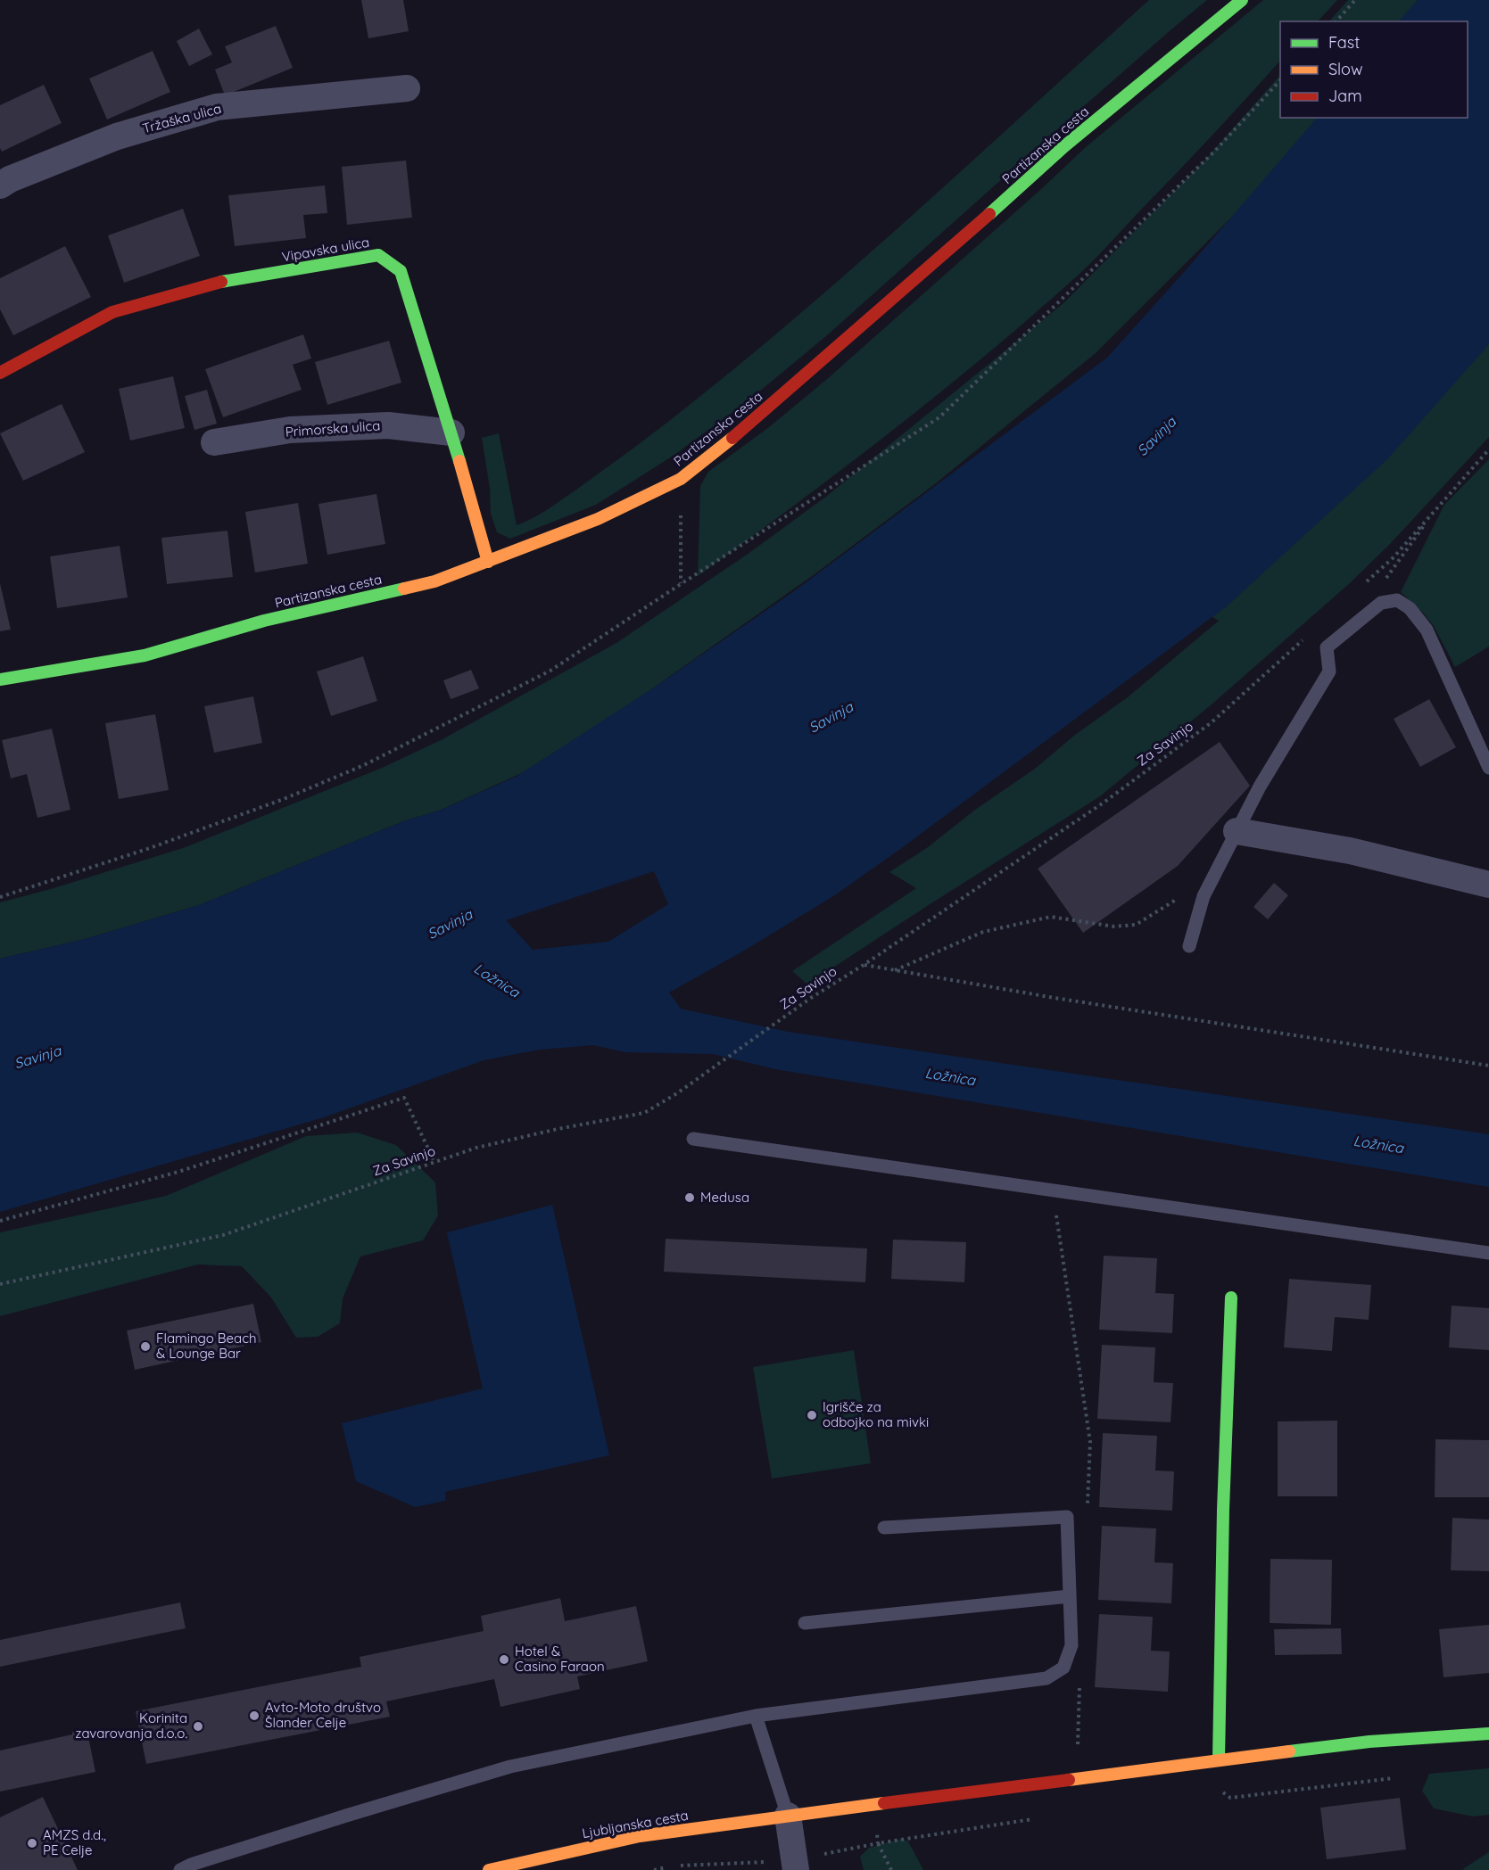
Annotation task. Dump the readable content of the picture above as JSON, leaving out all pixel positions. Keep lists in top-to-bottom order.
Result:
{
  "streets": {
    "street": [
      "Tržaška ulica",
      "Partizanska cesta",
      "Vipavska ulica",
      "Primorska ulica",
      "Ljubljanska cesta"
    ],
    "path": ["Za Savinjo"]
  },
  "crossings": [
    ["Partizanska cesta", "Vipavska ulica"],
    ["Vipavska ulica", "Primorska ulica"]
  ],
  "water": ["Savinja", "Ložnica"],
  "places": [
    "Medusa",
    "Flamingo Beach & Lounge Bar",
    "Igrišče za odbojko na mivki",
    "Hotel & Casino Faraon",
    "Avto-Moto društvo Šlander Celje",
    "Korinita zavarovanja d.o.o.",
    "AMZS d.d., PE Celje"
  ],
  "legend": ["Fast", "Slow", "Jam"]
}
